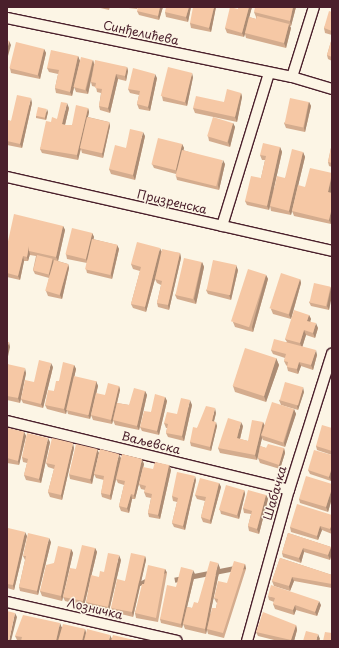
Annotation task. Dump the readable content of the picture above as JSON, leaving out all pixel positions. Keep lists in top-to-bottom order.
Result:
{
  "streets": {
    "street": [
      "Синђелићева",
      "Призренска",
      "Ваљевска",
      "Шабачка",
      "Лозничка"
    ]
  },
  "crossings": [
    ["Ваљевска", "Шабачка"]
  ]
}
